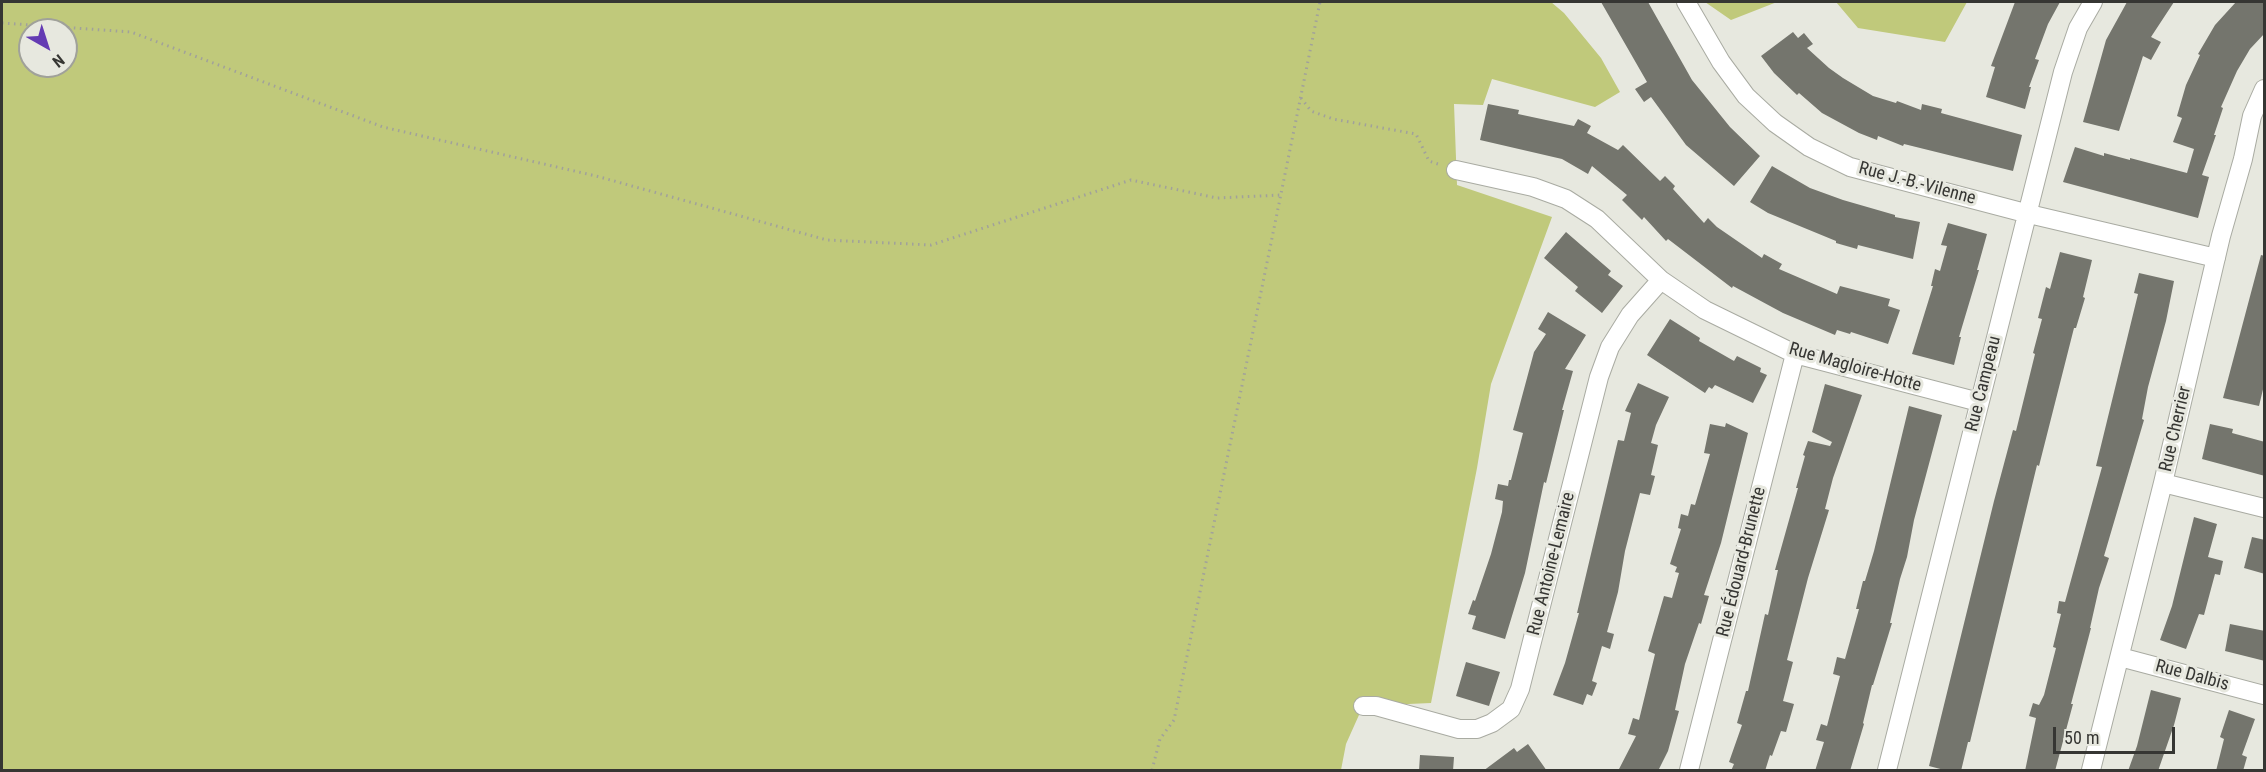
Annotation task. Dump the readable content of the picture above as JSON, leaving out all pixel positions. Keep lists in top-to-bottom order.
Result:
{
  "streets": {
    "street": [
      "Rue J.-B.-Vilenne",
      "Rue Magloire-Hotte",
      "Rue Campeau",
      "Rue Cherrier",
      "Rue Édouard-Brunette",
      "Rue Antoine-Lemaire",
      "Rue Dalbis"
    ]
  },
  "crossings": [
    ["Rue J.-B.-Vilenne", "Rue Campeau"],
    ["Rue J.-B.-Vilenne", "Rue Cherrier"],
    ["Rue Magloire-Hotte", "Rue Campeau"],
    ["Rue Magloire-Hotte", "Rue Édouard-Brunette"],
    ["Rue Magloire-Hotte", "Rue Antoine-Lemaire"],
    ["Rue Cherrier", "Rue Dalbis"]
  ],
  "scale_bar": "50 m",
  "north": "bottom right"
}
